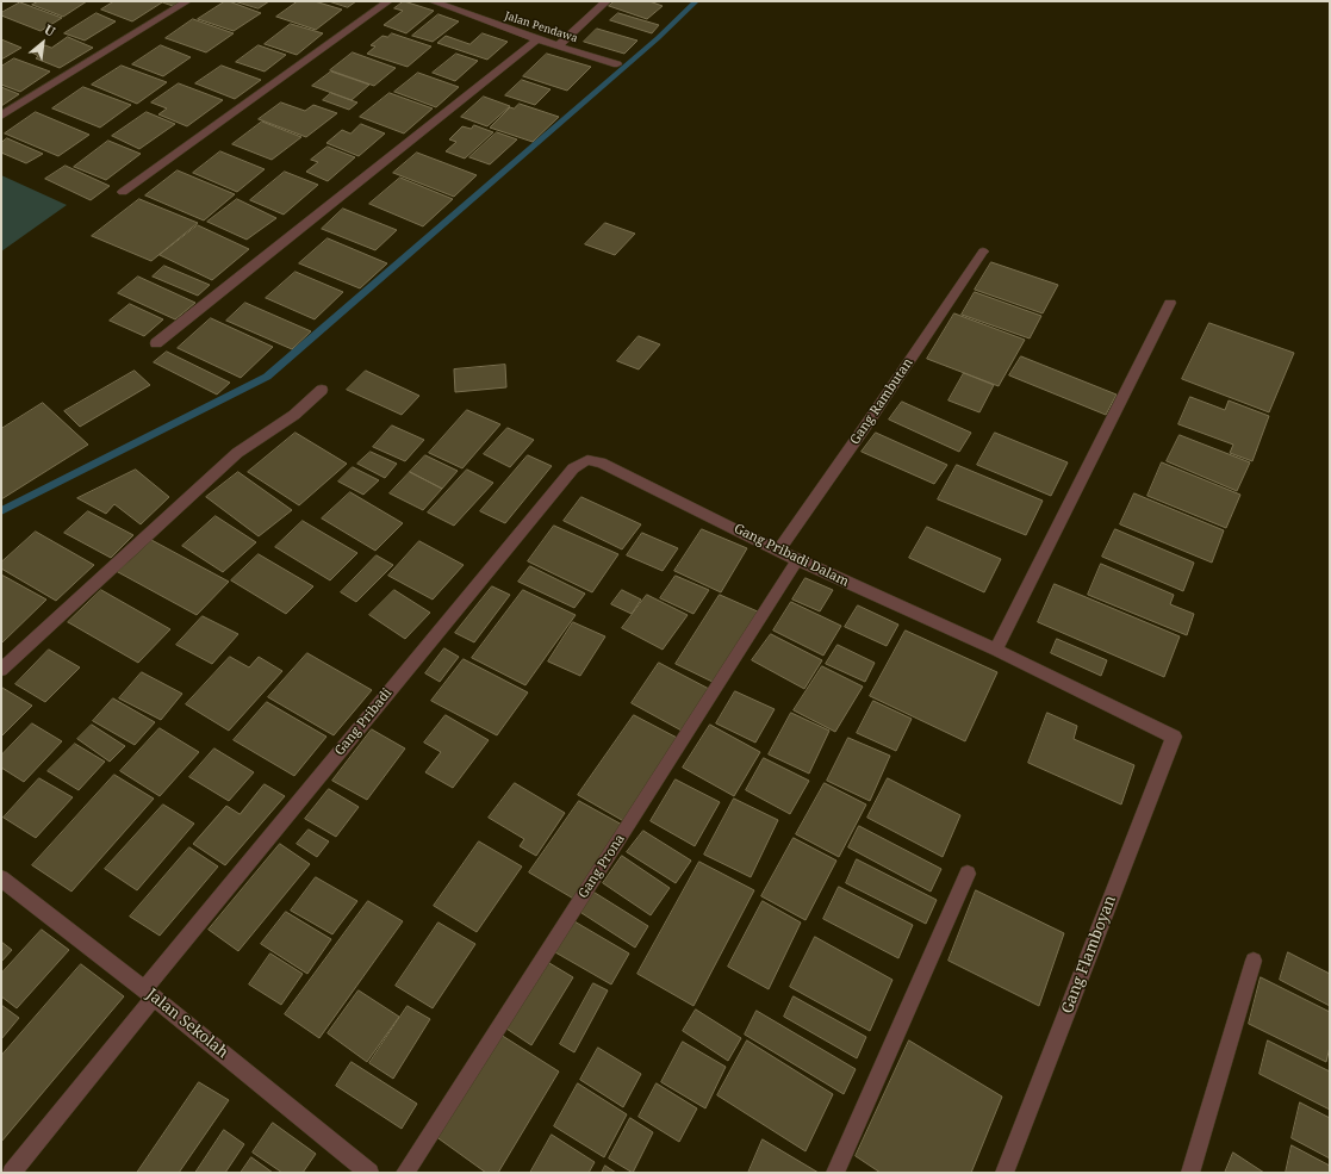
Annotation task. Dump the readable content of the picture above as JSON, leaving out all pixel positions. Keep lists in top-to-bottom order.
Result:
{
  "streets": {
    "street": [
      "Jalan Pendawa",
      "Gang Rambutan",
      "Gang Pribadi Dalam",
      "Gang Pribadi",
      "Gang Prona",
      "Gang Flamboyan",
      "Jalan Sekolah"
    ]
  },
  "crossings": [
    ["Gang Rambutan", "Gang Pribadi Dalam"],
    ["Gang Pribadi Dalam", "Gang Pribadi"],
    ["Gang Pribadi Dalam", "Gang Prona"],
    ["Gang Pribadi Dalam", "Gang Flamboyan"],
    ["Gang Pribadi", "Jalan Sekolah"]
  ],
  "north": "top right"
}
